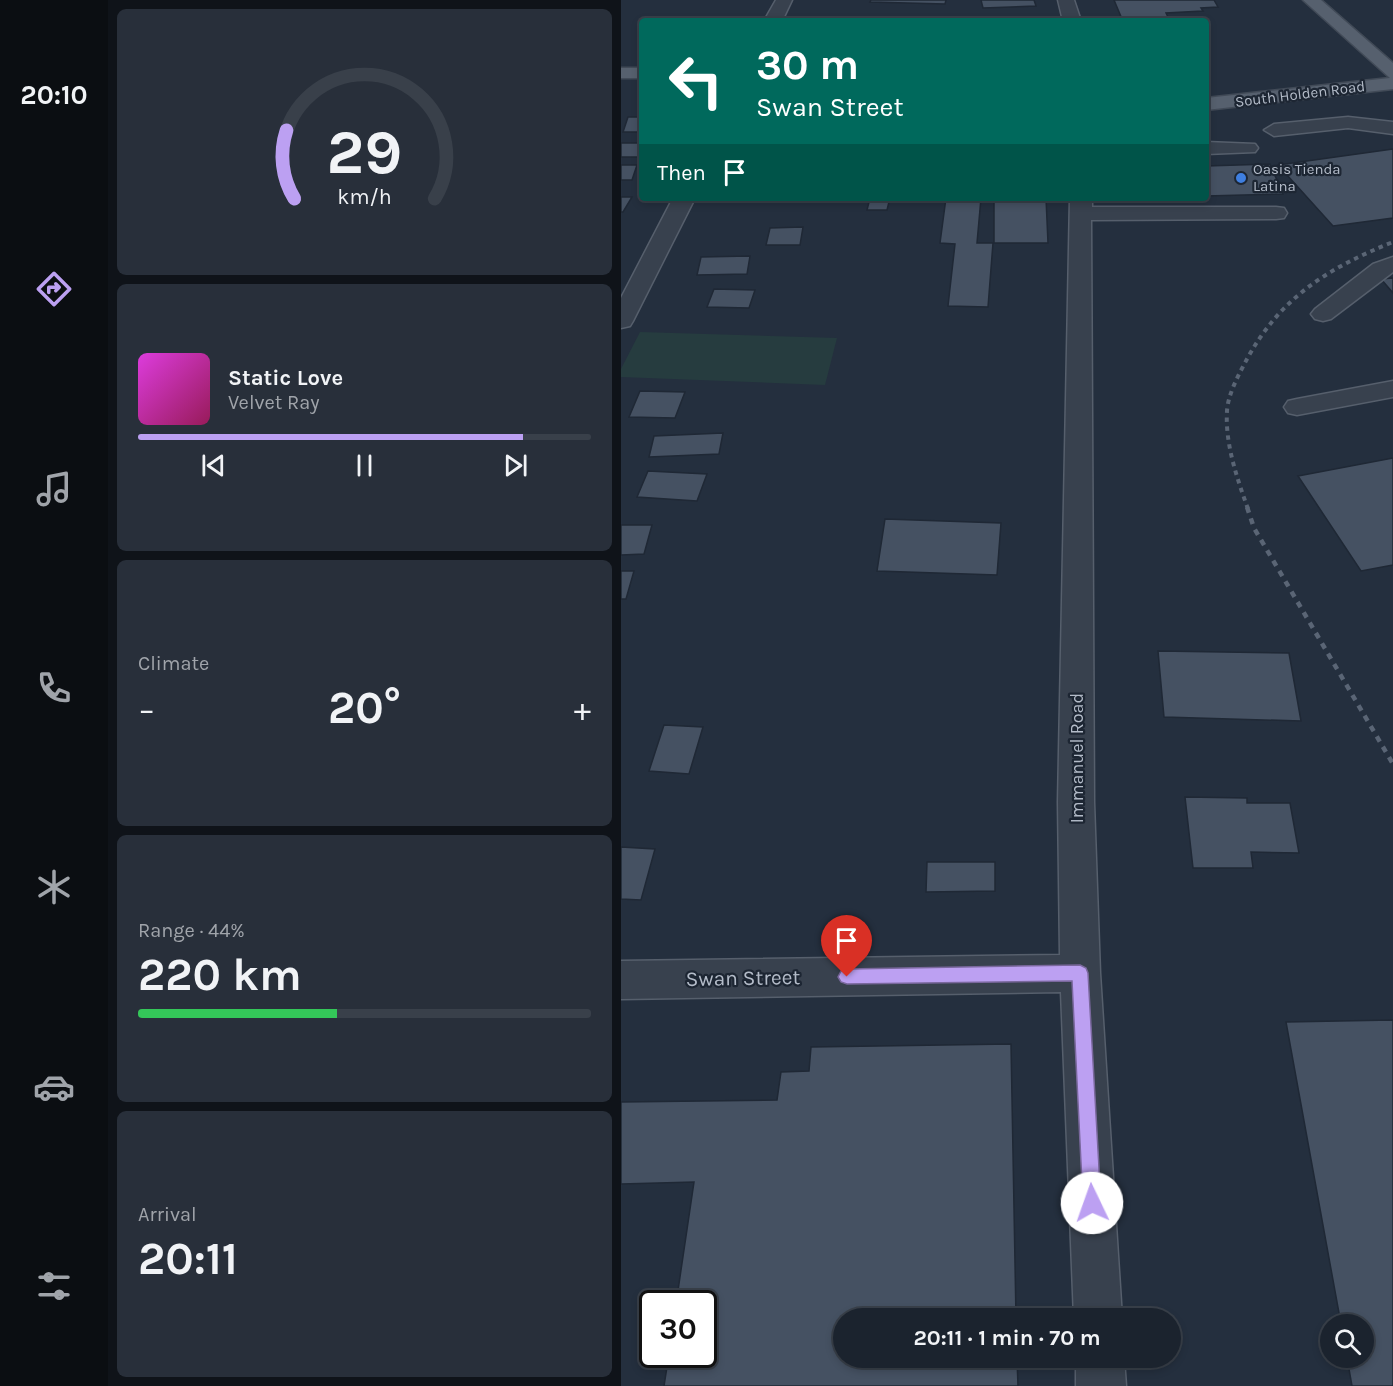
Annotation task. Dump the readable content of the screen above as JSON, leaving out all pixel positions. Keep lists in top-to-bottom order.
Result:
{
  "streets": {
    "main road": ["South Holden Road"],
    "street": ["Immanuel Road", "Swan Street"]
  },
  "crossings": [
    ["Immanuel Road", "Swan Street"]
  ],
  "places": ["Oasis Tienda Latina"],
  "page": {
    "tabs": "20:10",
    "turn": ["30 m", "Swan Street"],
    "then": "Then",
    "song": ["Static Love", "Velvet Ray"],
    "tile": [
      "Climate",
      ["Range · 44%", "220 km"],
      ["Arrival", "20:11"]
    ],
    "heat": ["−", "20°", "+"],
    "limit": "30",
    "trip": "20:11 · 1 min · 70 m",
    "gauge": ["29", "km/h"]
  }
}
